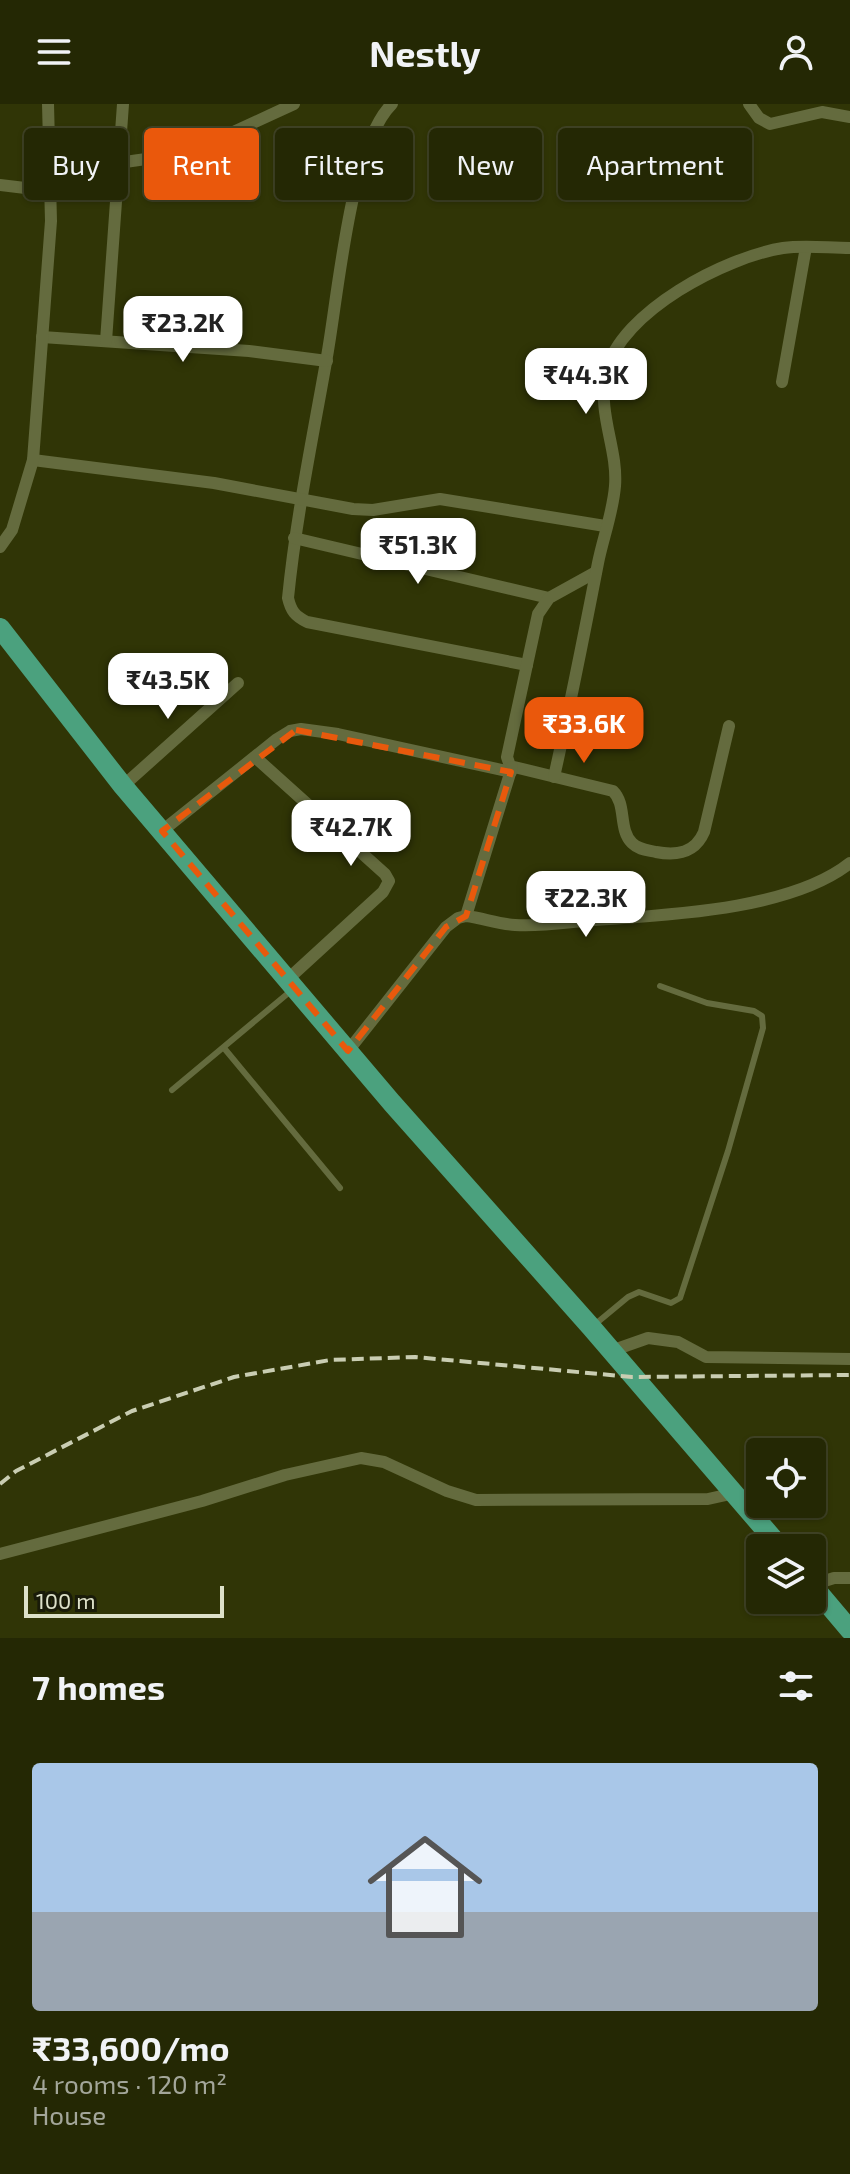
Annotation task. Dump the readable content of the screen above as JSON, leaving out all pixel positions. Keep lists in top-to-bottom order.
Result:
{
  "scale_bar": "100 m",
  "page": {
    "header": "Nestly",
    "chip": [
      "Buy",
      "Rent",
      "Filters",
      "New",
      "Apartment"
    ],
    "price": [
      "₹23.2K",
      "₹44.3K",
      "₹51.3K",
      "₹43.5K",
      "₹33.6K",
      "₹42.7K",
      "₹22.3K"
    ],
    "scale": "100 m",
    "heading": "7 homes",
    "list": [
      {
        "name": "₹33,600/mo",
        "note": "4 rooms · 120 m² · House"
      }
    ]
  }
}
